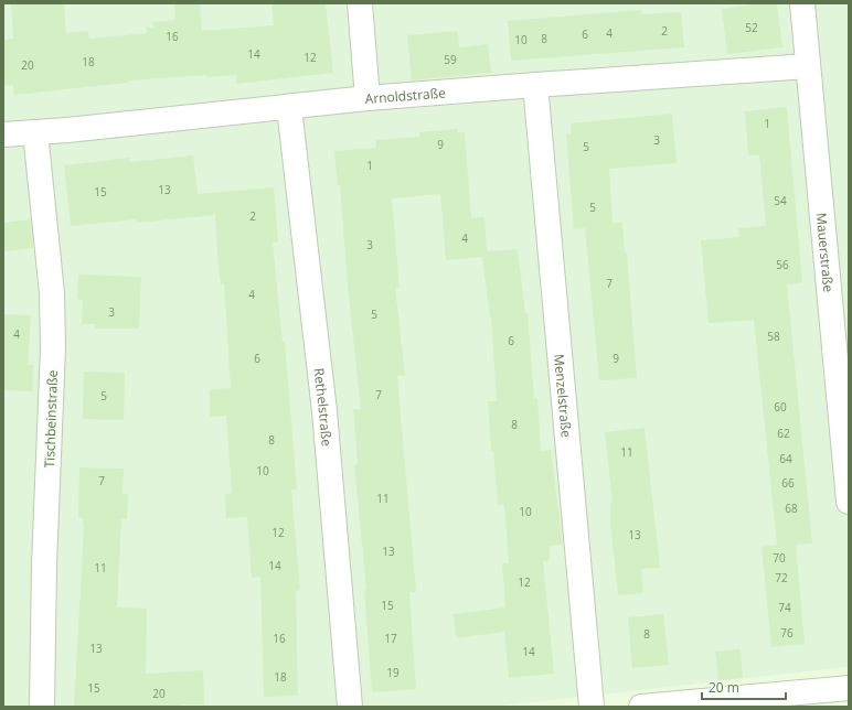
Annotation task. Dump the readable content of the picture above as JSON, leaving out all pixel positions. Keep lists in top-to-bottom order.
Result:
{
  "streets": {
    "street": [
      "Arnoldstraße",
      "Mauerstraße",
      "Menzelstraße",
      "Rethelstraße",
      "Tischbeinstraße"
    ]
  },
  "crossings": [
    ["Arnoldstraße", "Mauerstraße"],
    ["Arnoldstraße", "Menzelstraße"],
    ["Arnoldstraße", "Rethelstraße"],
    ["Arnoldstraße", "Tischbeinstraße"]
  ],
  "house_numbers": [
    "52",
    "2",
    "4",
    "6",
    "16",
    "8",
    "10",
    "14",
    "12",
    "59",
    "18",
    "20",
    "1",
    "3",
    "9",
    "5",
    "1",
    "13",
    "15",
    "54",
    "5",
    "2",
    "4",
    "3",
    "56",
    "7",
    "4",
    "3",
    "5",
    "4",
    "58",
    "6",
    "6",
    "9",
    "7",
    "5",
    "60",
    "8",
    "62",
    "8",
    "11",
    "64",
    "10",
    "7",
    "66",
    "11",
    "68",
    "10",
    "12",
    "13",
    "13",
    "70",
    "14",
    "11",
    "72",
    "12",
    "15",
    "74",
    "76",
    "8",
    "16",
    "17",
    "13",
    "14",
    "19",
    "18",
    "15",
    "20"
  ],
  "scale_bar": "20 m"
}
